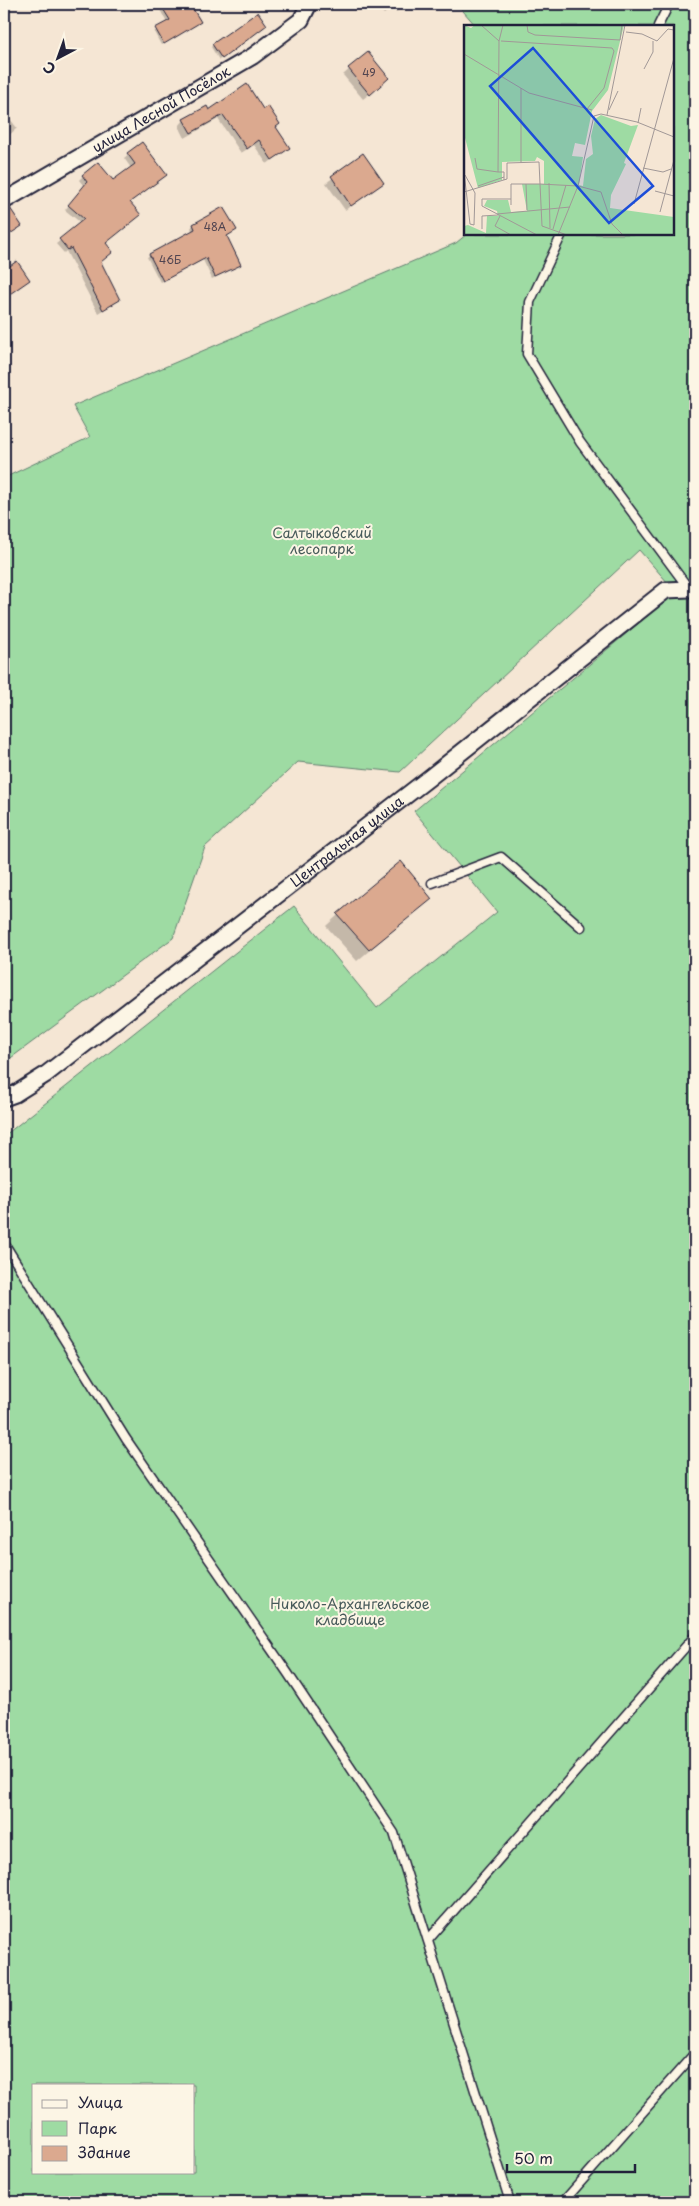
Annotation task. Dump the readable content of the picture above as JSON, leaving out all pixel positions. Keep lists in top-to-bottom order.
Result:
{
  "streets": {
    "street": ["улица Лесной Посёлок", "Центральная улица"]
  },
  "parks": ["Салтыковский лесопарк", "Николо-Архангельское кладбище"],
  "house_numbers": ["49", "48А", "46Б"],
  "legend": ["Улица", "Парк", "Здание"],
  "scale_bar": "50 m",
  "north": "bottom left"
}
